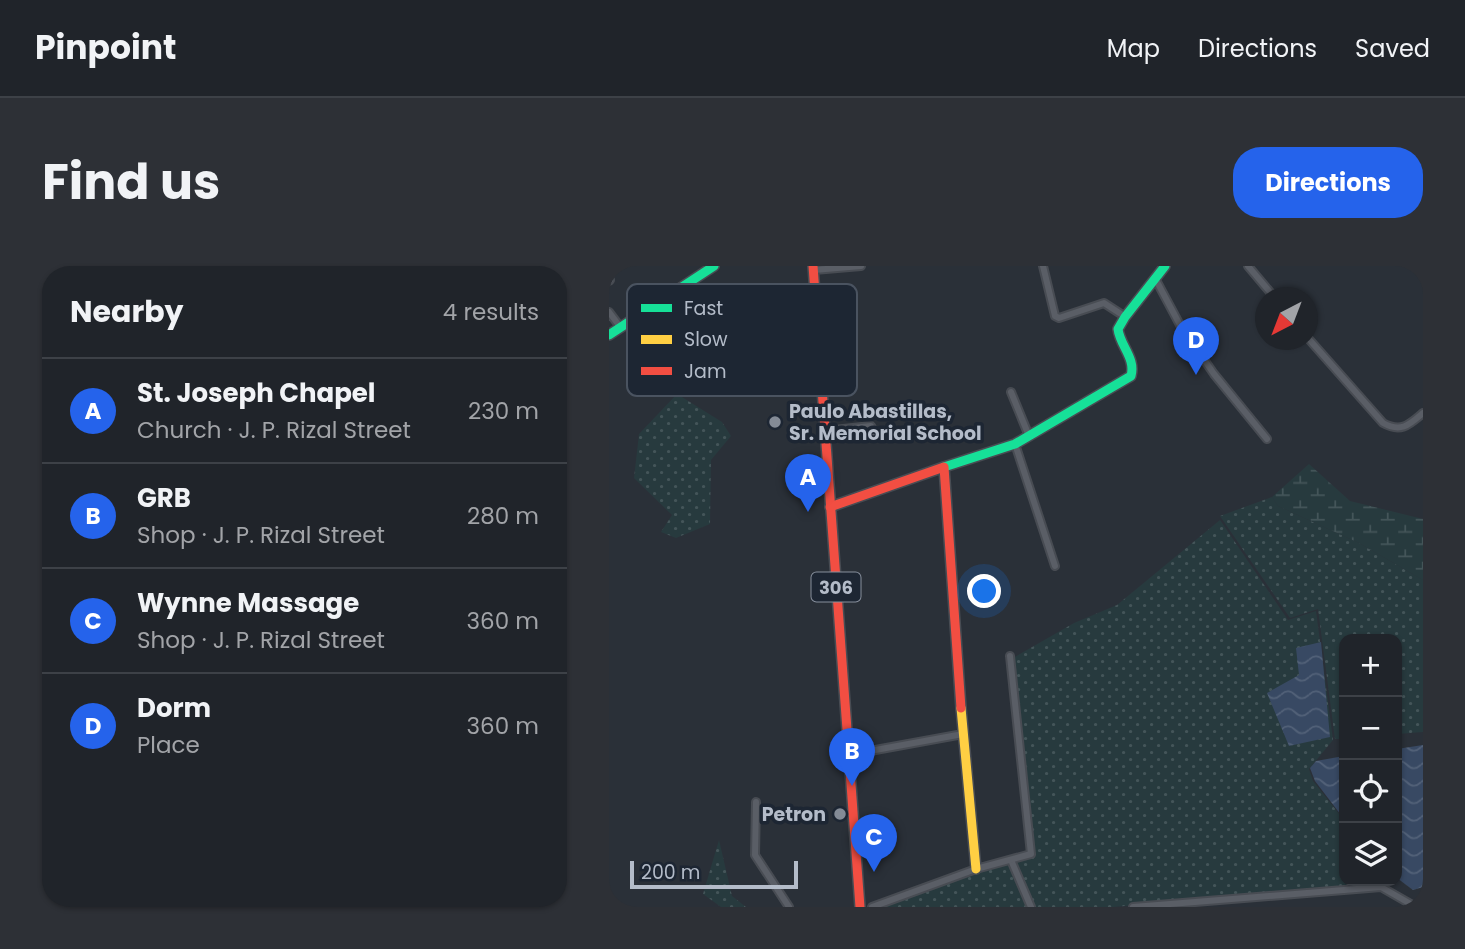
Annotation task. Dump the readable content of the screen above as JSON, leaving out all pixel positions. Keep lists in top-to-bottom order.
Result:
{
  "streets": {
    "street": ["306"]
  },
  "places": ["Paulo Abastillas, Sr. Memorial School", "Petron"],
  "legend": ["Fast", "Slow", "Jam"],
  "scale_bar": "200 m",
  "north": "bottom left",
  "page": {
    "header": "Pinpoint",
    "nav": ["Map", "Directions", "Saved"],
    "title": "Find us",
    "buttons": "Directions",
    "heading": ["Nearby", "4 results"],
    "pins": [
      "D",
      "A",
      "B",
      "C"
    ],
    "list": [
      {
        "mark": "A",
        "name": "St. Joseph Chapel",
        "note": "Church · J. P. Rizal Street",
        "value": "230 m"
      },
      {
        "mark": "B",
        "name": "GRB",
        "note": "Shop · J. P. Rizal Street",
        "value": "280 m"
      },
      {
        "mark": "C",
        "name": "Wynne Massage",
        "note": "Shop · J. P. Rizal Street",
        "value": "360 m"
      },
      {
        "mark": "D",
        "name": "Dorm",
        "note": "Place",
        "value": "360 m"
      }
    ],
    "map_buttons": ["+", "−"],
    "scale": "200 m"
  }
}
